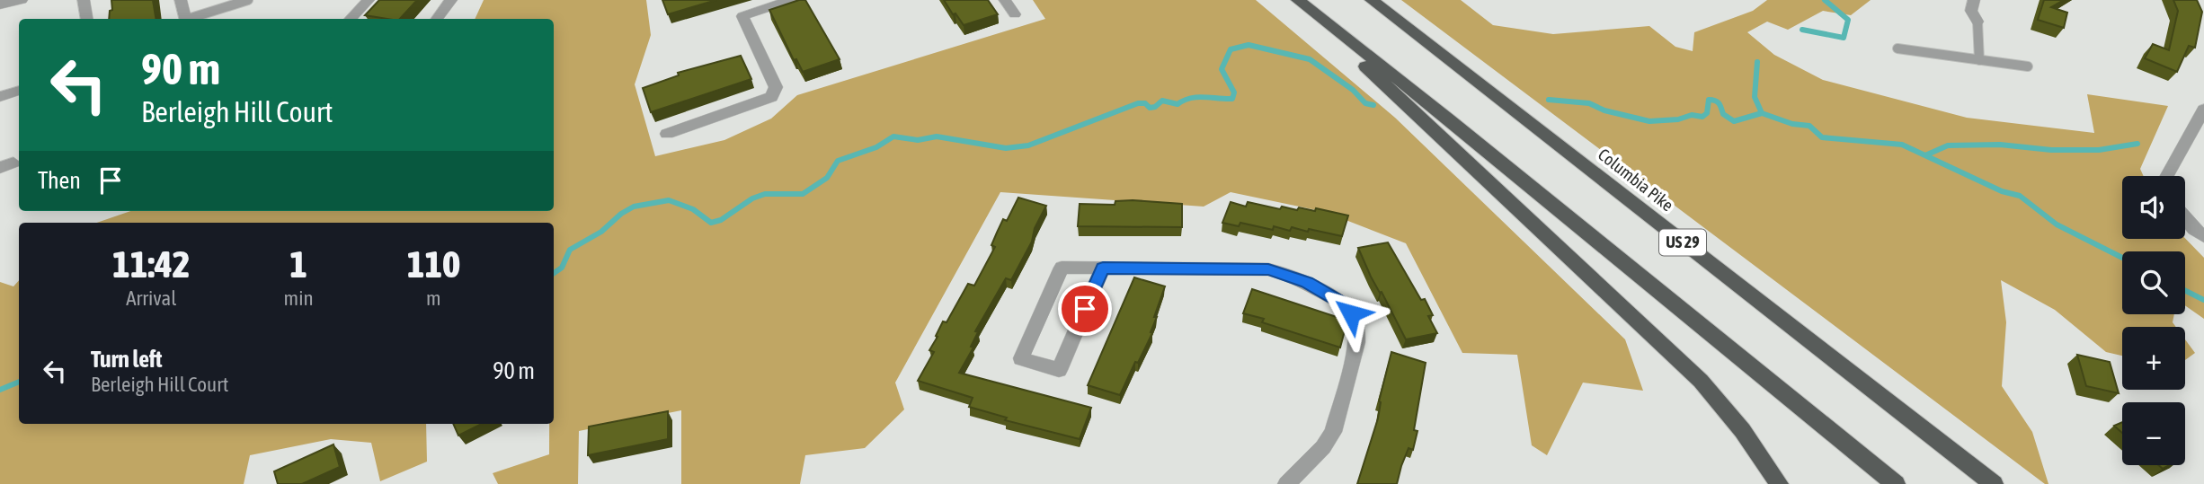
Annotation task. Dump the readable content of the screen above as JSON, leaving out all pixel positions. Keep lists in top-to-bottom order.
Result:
{
  "streets": {
    "highway": ["Columbia Pike", "US 29"]
  },
  "page": {
    "turn": ["90 m", "Berleigh Hill Court"],
    "then": "Then",
    "map_buttons": ["+", "−"],
    "eta": [
      "11:42",
      "Arrival",
      "1",
      "min",
      "110",
      "m"
    ],
    "list": [
      {
        "name": "Turn left",
        "note": "Berleigh Hill Court",
        "value": "90 m"
      }
    ]
  }
}
